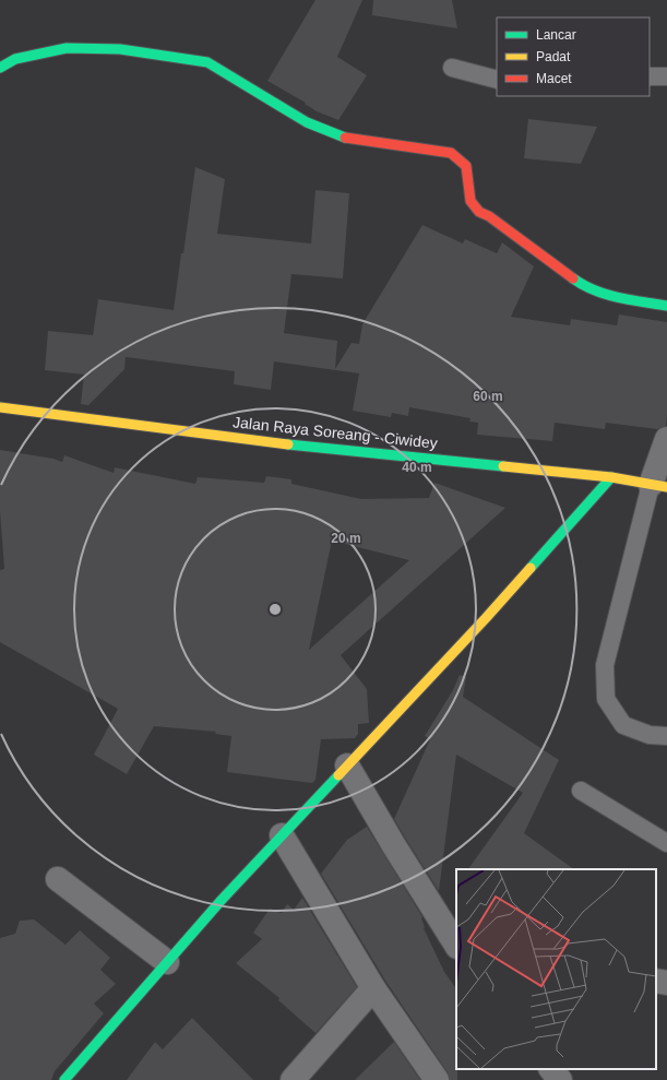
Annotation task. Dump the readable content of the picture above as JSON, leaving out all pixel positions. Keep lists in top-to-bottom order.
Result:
{
  "streets": {
    "main road": ["Jalan Raya Soreang - Ciwidey"]
  },
  "legend": ["Lancar", "Padat", "Macet"],
  "rings": ["60 m", "40 m", "20 m"]
}
